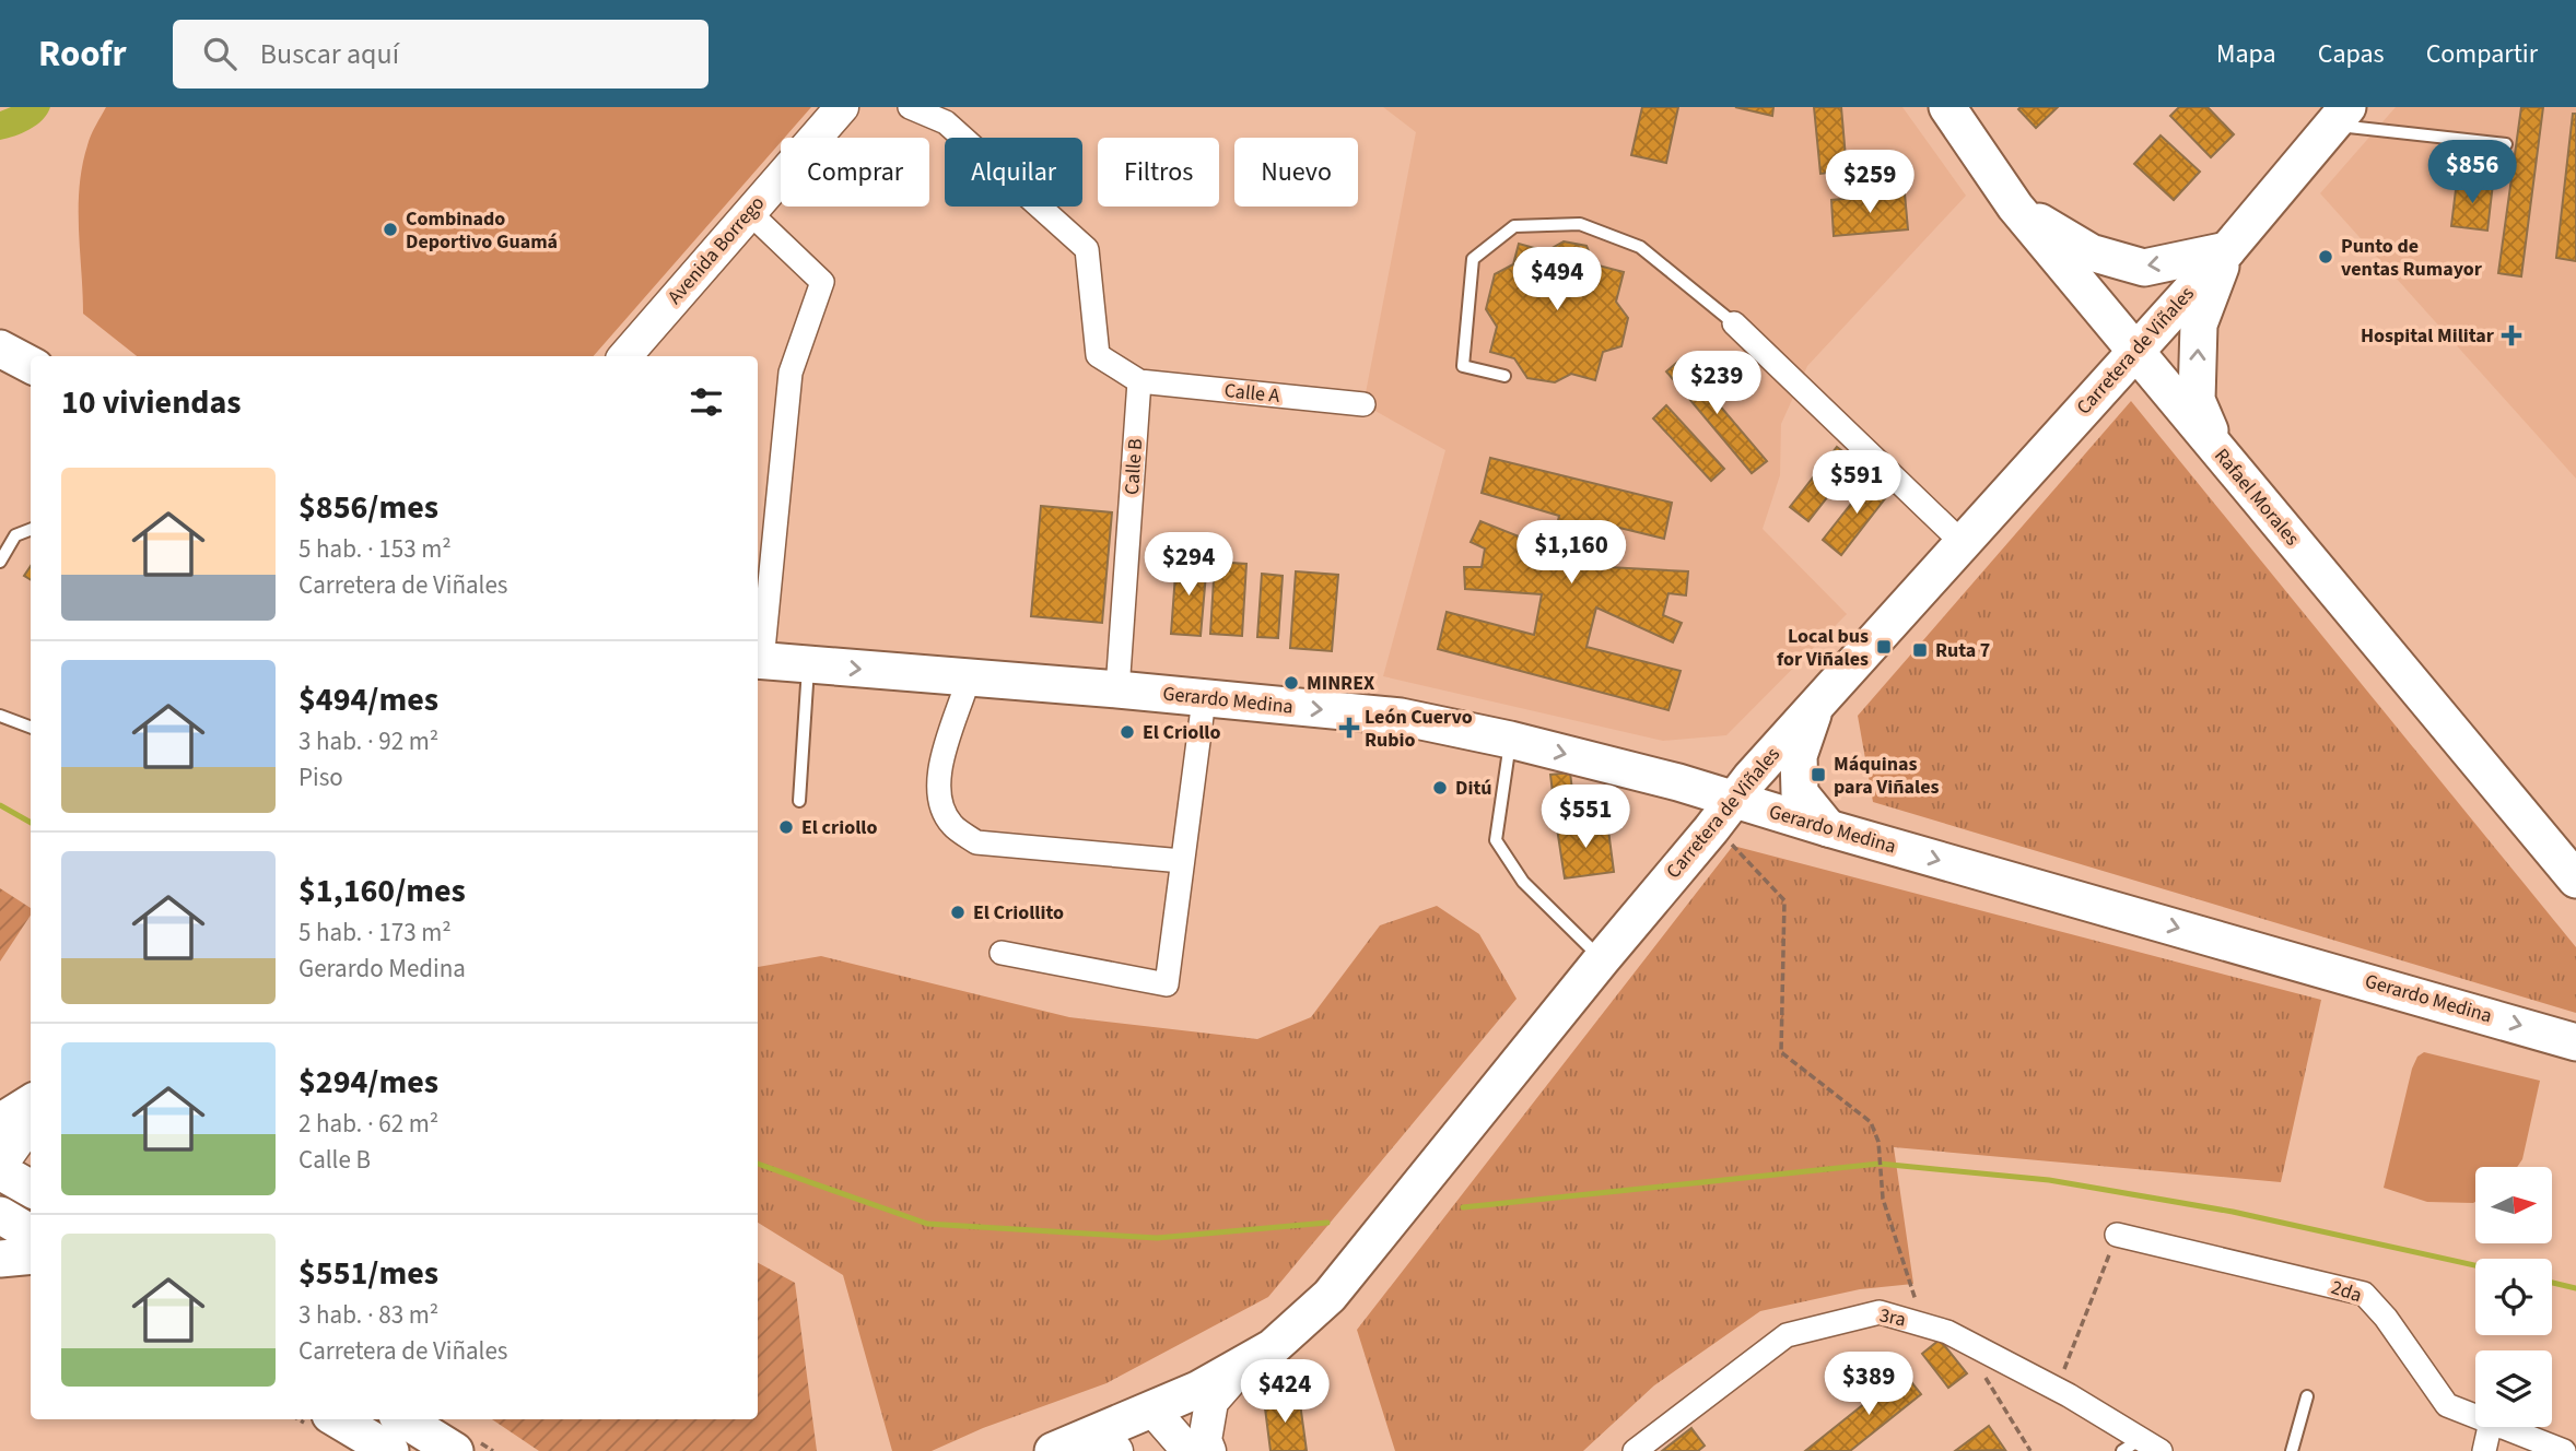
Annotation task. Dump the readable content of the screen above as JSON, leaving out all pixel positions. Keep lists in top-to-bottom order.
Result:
{
  "streets": {
    "main road": [
      "Avenida Borrego",
      "Carretera de Viñales",
      "Rafael Morales",
      "Gerardo Medina"
    ],
    "street": [
      "Calle A",
      "Calle B",
      "2da",
      "3ra"
    ]
  },
  "crossings": [
    ["Carretera de Viñales", "Rafael Morales"],
    ["Carretera de Viñales", "Gerardo Medina"],
    ["Calle A", "Calle B"],
    ["Calle B", "Gerardo Medina"]
  ],
  "one_way": ["Gerardo Medina"],
  "places": {
    "other": [
      "Combinado Deportivo Guamá",
      "Punto de ventas Rumayor",
      "MINREX",
      "El Criollo",
      "Ditú",
      "El criollo",
      "El Criollito"
    ],
    "health": ["Hospital Militar", "León Cuervo Rubio"],
    "transit": ["Local bus for Viñales", "Ruta 7", "Máquinas para Viñales"]
  },
  "north": "right",
  "page": {
    "header": "Roofr",
    "search": "Buscar aquí",
    "nav": ["Mapa", "Capas", "Compartir"],
    "chip": [
      "Comprar",
      "Alquilar",
      "Filtros",
      "Nuevo"
    ],
    "price": [
      "$856",
      "$259",
      "$494",
      "$239",
      "$591",
      "$1,160",
      "$294",
      "$551",
      "$389",
      "$424"
    ],
    "heading": "10 viviendas",
    "list": [
      {
        "name": "$856/mes",
        "note": "5 hab. · 153 m² · Carretera de Viñales"
      },
      {
        "name": "$494/mes",
        "note": "3 hab. · 92 m² · Piso"
      },
      {
        "name": "$1,160/mes",
        "note": "5 hab. · 173 m² · Gerardo Medina"
      },
      {
        "name": "$294/mes",
        "note": "2 hab. · 62 m² · Calle B"
      },
      {
        "name": "$551/mes",
        "note": "3 hab. · 83 m² · Carretera de Viñales"
      }
    ]
  }
}
